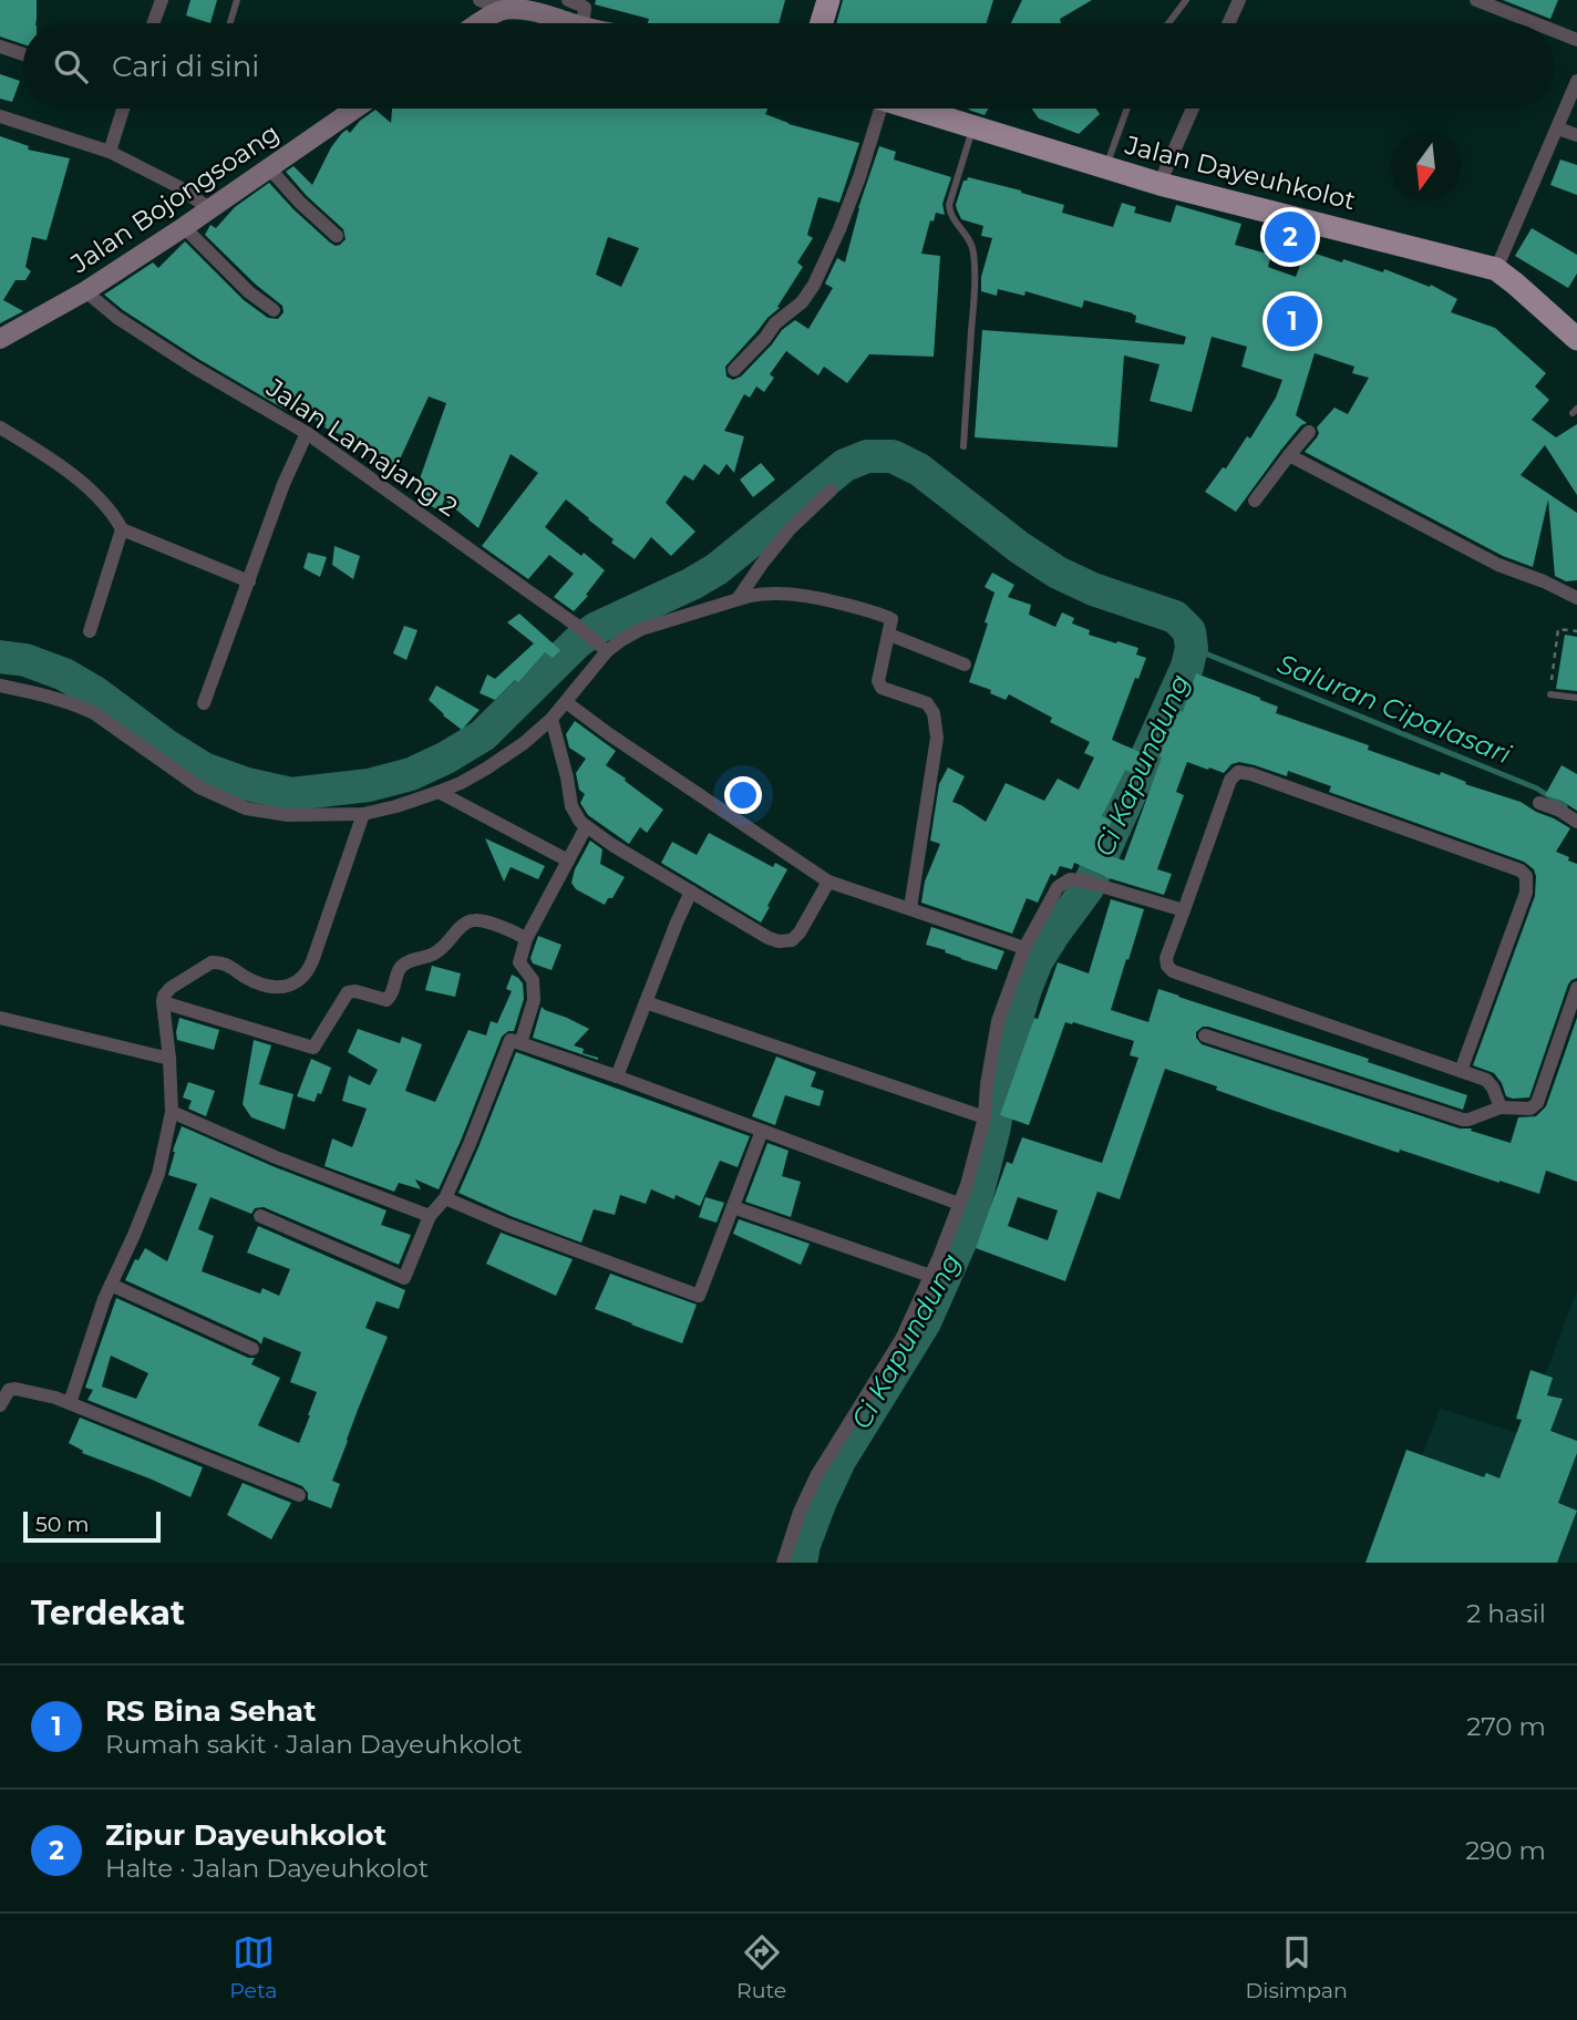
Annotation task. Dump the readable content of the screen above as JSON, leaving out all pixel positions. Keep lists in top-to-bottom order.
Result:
{
  "streets": {
    "main road": ["Jalan Dayeuhkolot", "Jalan Bojongsoang"],
    "street": ["Jalan Lamajang 2"]
  },
  "crossings": [
    ["Jalan Bojongsoang", "Jalan Lamajang 2"]
  ],
  "water": ["Saluran Cipalasari", "Ci Kapundung"],
  "scale_bar": "50 m",
  "north": "bottom",
  "page": {
    "search": "Cari di sini",
    "pins": ["2", "1"],
    "scale": "50 m",
    "heading": ["Terdekat", "2 hasil"],
    "list": [
      {
        "mark": "1",
        "name": "RS Bina Sehat",
        "note": "Rumah sakit · Jalan Dayeuhkolot",
        "value": "270 m"
      },
      {
        "mark": "2",
        "name": "Zipur Dayeuhkolot",
        "note": "Halte · Jalan Dayeuhkolot",
        "value": "290 m"
      }
    ],
    "nav": ["Peta", "Rute", "Disimpan"]
  }
}
